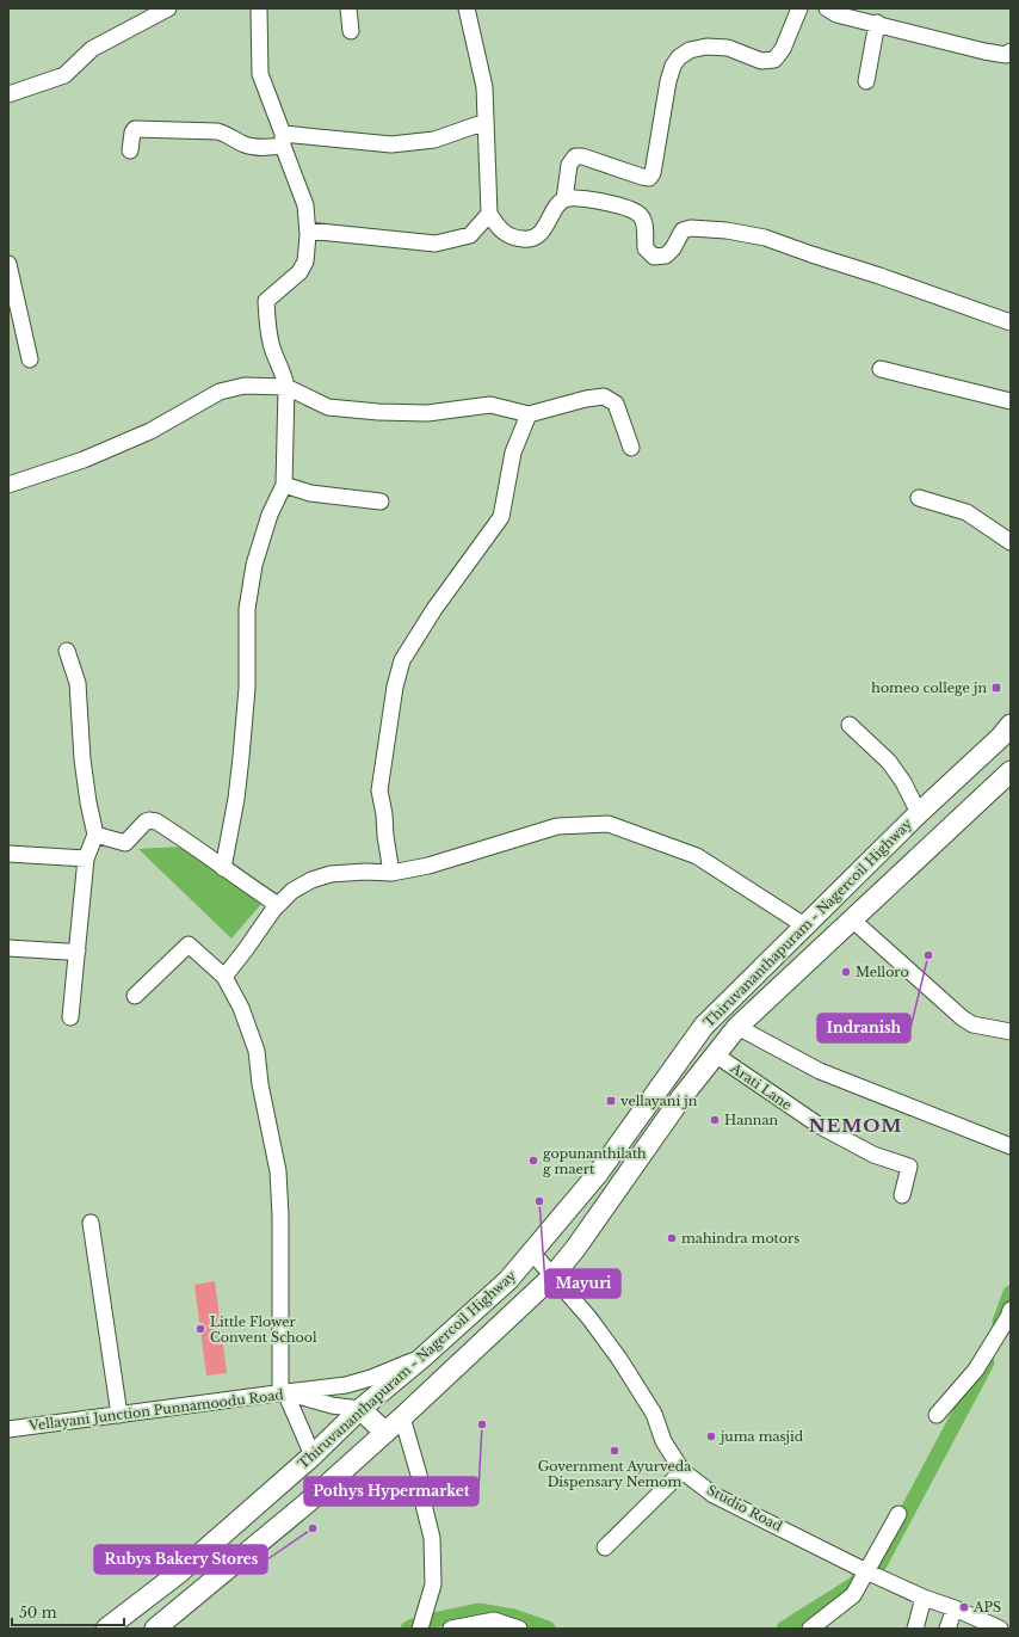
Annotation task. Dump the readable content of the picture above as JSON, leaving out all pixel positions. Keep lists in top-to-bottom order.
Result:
{
  "streets": {
    "main road": ["Thiruvananthapuram - Nagercoil Highway"],
    "street": ["Arati Lane", "Vellayani Junction Punnamoodu Road", "Studio Road"]
  },
  "crossings": [
    ["Thiruvananthapuram - Nagercoil Highway", "Arati Lane"],
    ["Thiruvananthapuram - Nagercoil Highway", "Vellayani Junction Punnamoodu Road"],
    ["Thiruvananthapuram - Nagercoil Highway", "Studio Road"]
  ],
  "districts": ["NEMOM"],
  "places": {
    "transit": ["homeo college jn", "vellayani jn"],
    "other": [
      "Indranish",
      "Melloro",
      "Hannan",
      "gopunanthilath g maert",
      "Mayuri",
      "mahindra motors",
      "Little Flower Convent School",
      "Pothys Hypermarket",
      "juma masjid",
      "Government Ayurveda Dispensary Nemom",
      "Rubys Bakery Stores",
      "APS"
    ]
  },
  "scale_bar": "50 m"
}
